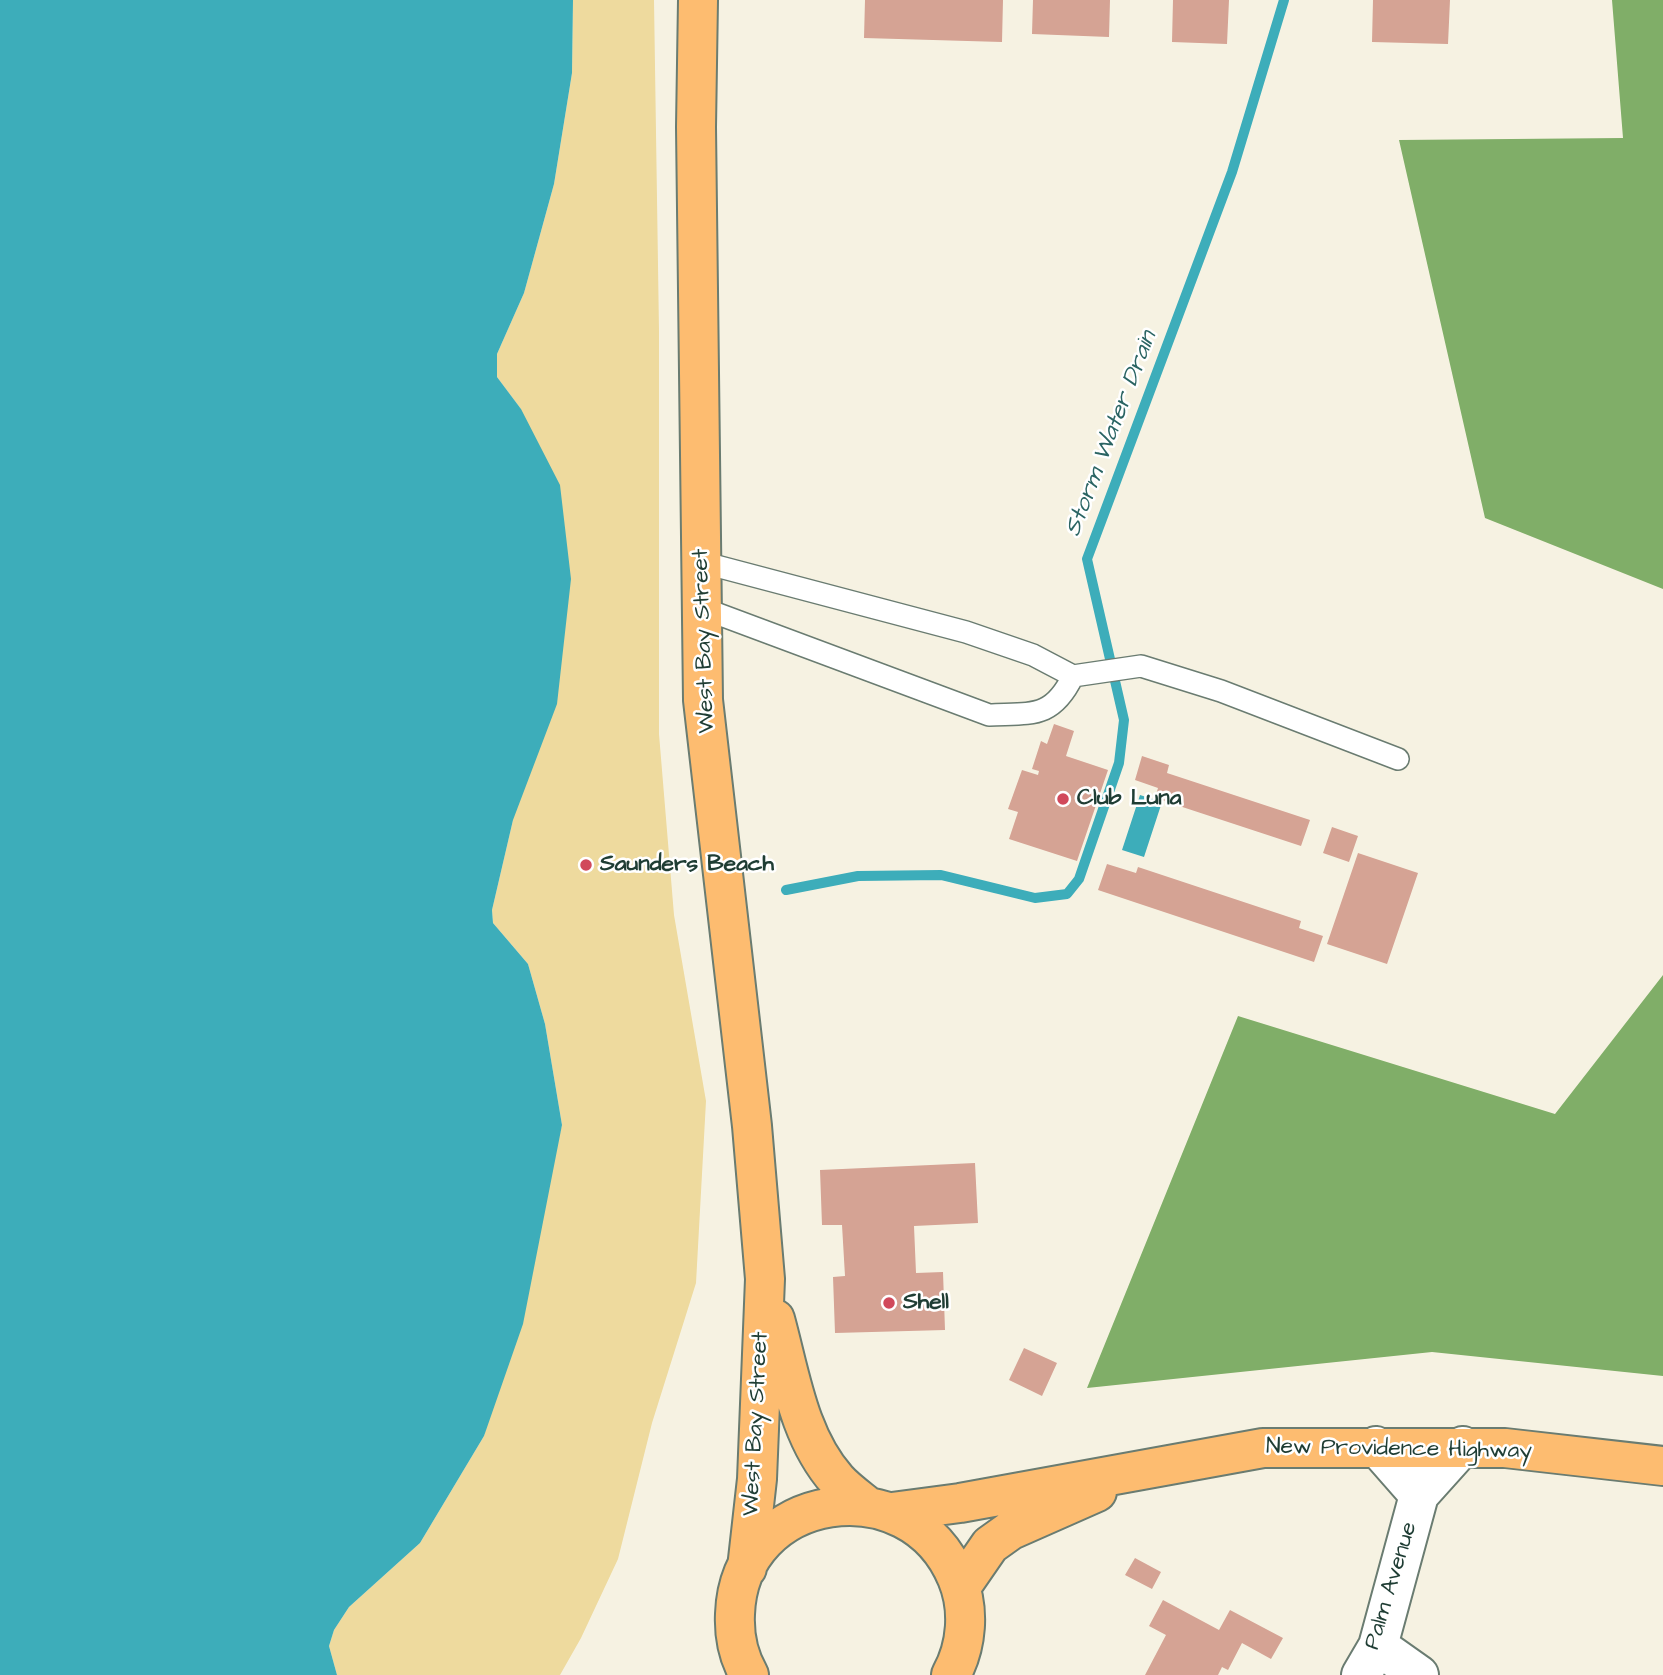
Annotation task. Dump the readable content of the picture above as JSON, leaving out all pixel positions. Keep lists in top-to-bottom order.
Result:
{
  "streets": {
    "highway": ["West Bay Street", "New Providence Highway"],
    "street": ["Palm Avenue"]
  },
  "crossings": [
    ["West Bay Street", "New Providence Highway"],
    ["New Providence Highway", "Palm Avenue"]
  ],
  "water": ["Storm Water Drain"],
  "places": ["Club Luna", "Saunders Beach", "Shell"]
}
